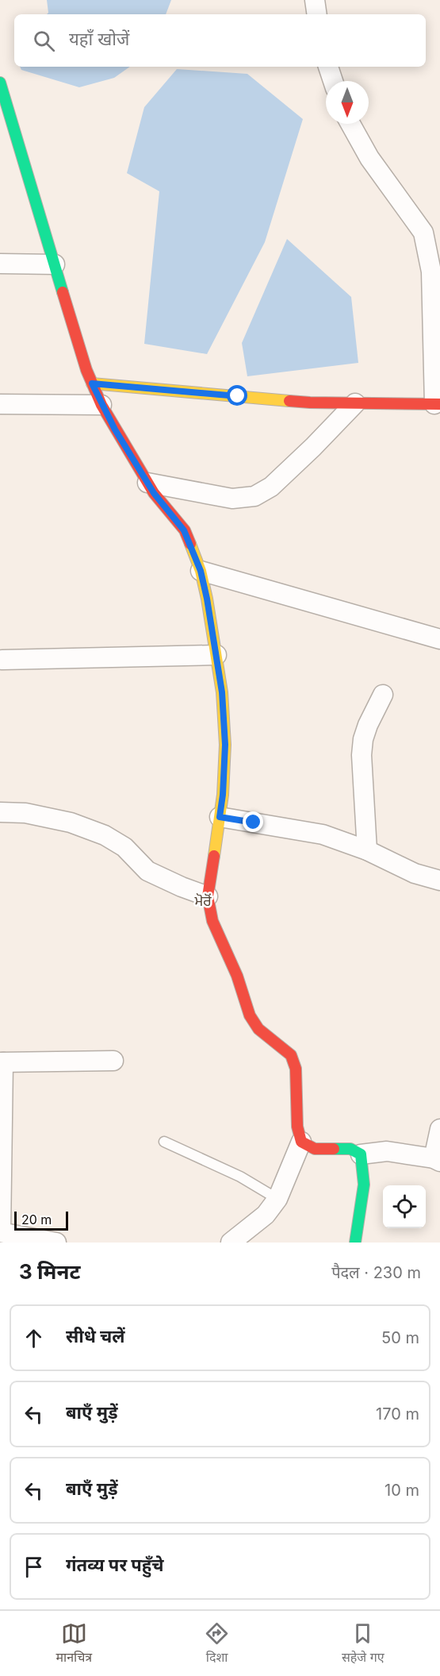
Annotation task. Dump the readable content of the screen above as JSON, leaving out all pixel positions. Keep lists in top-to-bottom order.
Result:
{
  "districts": ["ਮੋਰੋਂ"],
  "scale_bar": "20 m",
  "north": "bottom",
  "page": {
    "search": "यहाँ खोजें",
    "scale": "20 m",
    "heading": ["3 मिनट", "पैदल · 230 m"],
    "list": [
      ["सीधे चलें", "50 m"],
      ["बाएँ मुड़ें", "170 m"],
      ["बाएँ मुड़ें", "10 m"],
      "गंतव्य पर पहुँचे"
    ],
    "nav": ["मानचित्र", "दिशा", "सहेजे गए"]
  }
}
